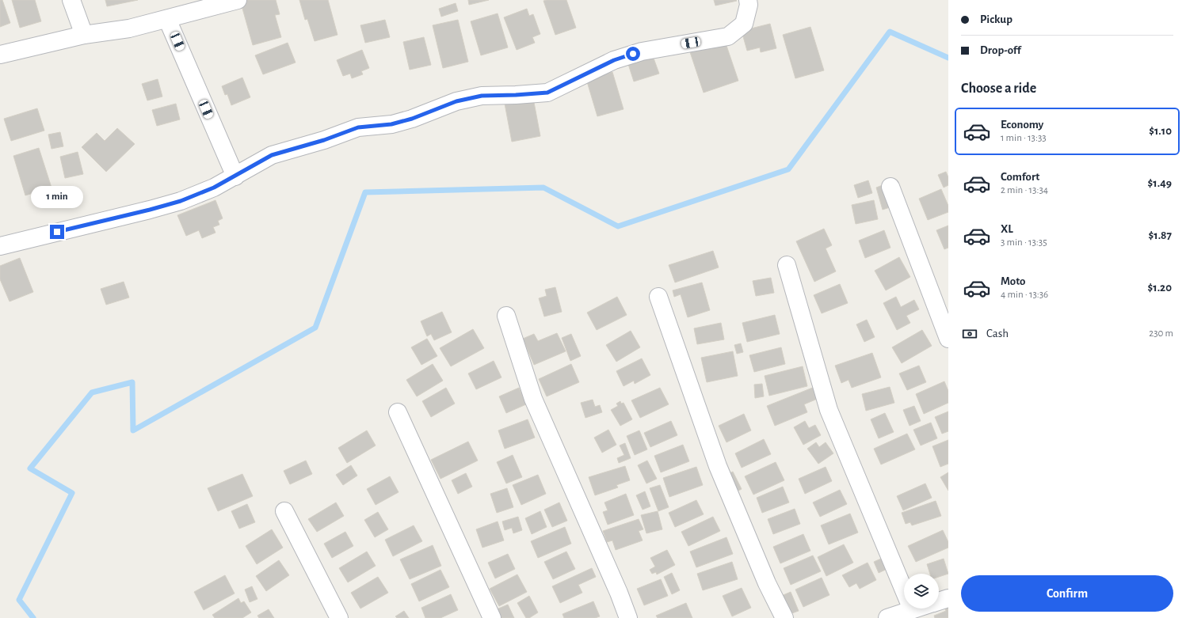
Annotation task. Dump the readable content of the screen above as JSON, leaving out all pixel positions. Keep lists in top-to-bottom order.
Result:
{
  "page": {
    "banner": ["Pickup", "Drop-off"],
    "heading": "Choose a ride",
    "list": [
      {
        "name": "Economy",
        "note": "1 min · 13:33",
        "value": "$1.10"
      },
      {
        "name": "Comfort",
        "note": "2 min · 13:34",
        "value": "$1.49"
      },
      {
        "name": "XL",
        "note": "3 min · 13:35",
        "value": "$1.87"
      },
      {
        "name": "Moto",
        "note": "4 min · 13:36",
        "value": "$1.20"
      }
    ],
    "bubble": "1 min",
    "pay": ["Cash", "230 m"],
    "buttons": "Confirm"
  }
}
